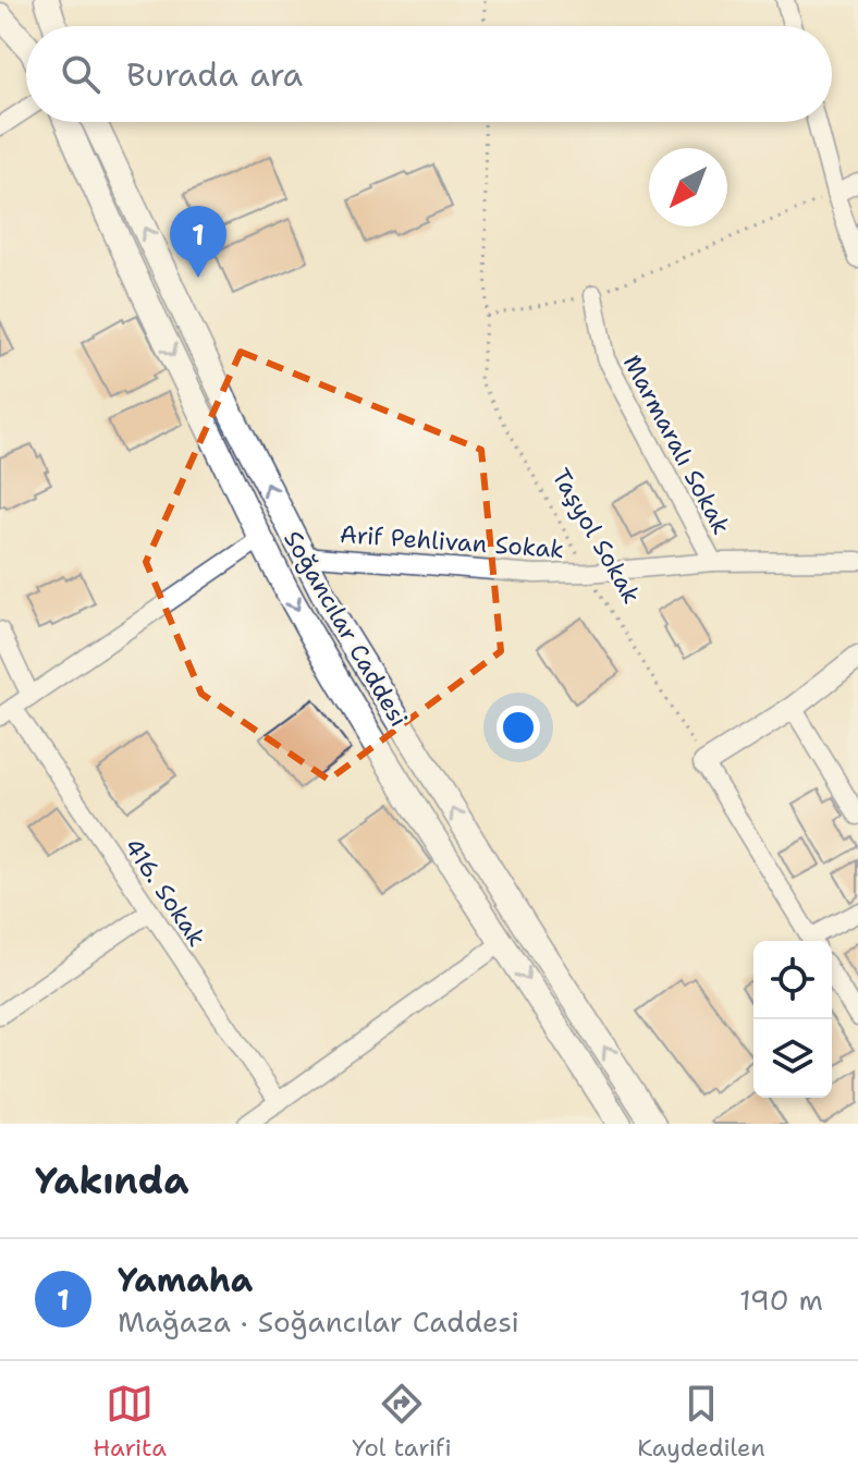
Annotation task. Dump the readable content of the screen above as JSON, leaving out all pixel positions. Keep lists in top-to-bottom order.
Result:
{
  "streets": {
    "main road": ["Soğancılar Caddesi"],
    "street": ["Marmaralı Sokak", "Arif Pehlivan Sokak", "416. Sokak"],
    "path": ["Taşyol Sokak"]
  },
  "crossings": [
    ["Marmaralı Sokak", "Arif Pehlivan Sokak"],
    ["Taşyol Sokak", "Arif Pehlivan Sokak"],
    ["Arif Pehlivan Sokak", "Soğancılar Caddesi"]
  ],
  "north": "bottom left",
  "page": {
    "search": "Burada ara",
    "pins": "1",
    "heading": "Yakında",
    "list": [
      {
        "mark": "1",
        "name": "Yamaha",
        "note": "Mağaza · Soğancılar Caddesi",
        "value": "190 m"
      }
    ],
    "nav": ["Harita", "Yol tarifi", "Kaydedilen"]
  }
}
